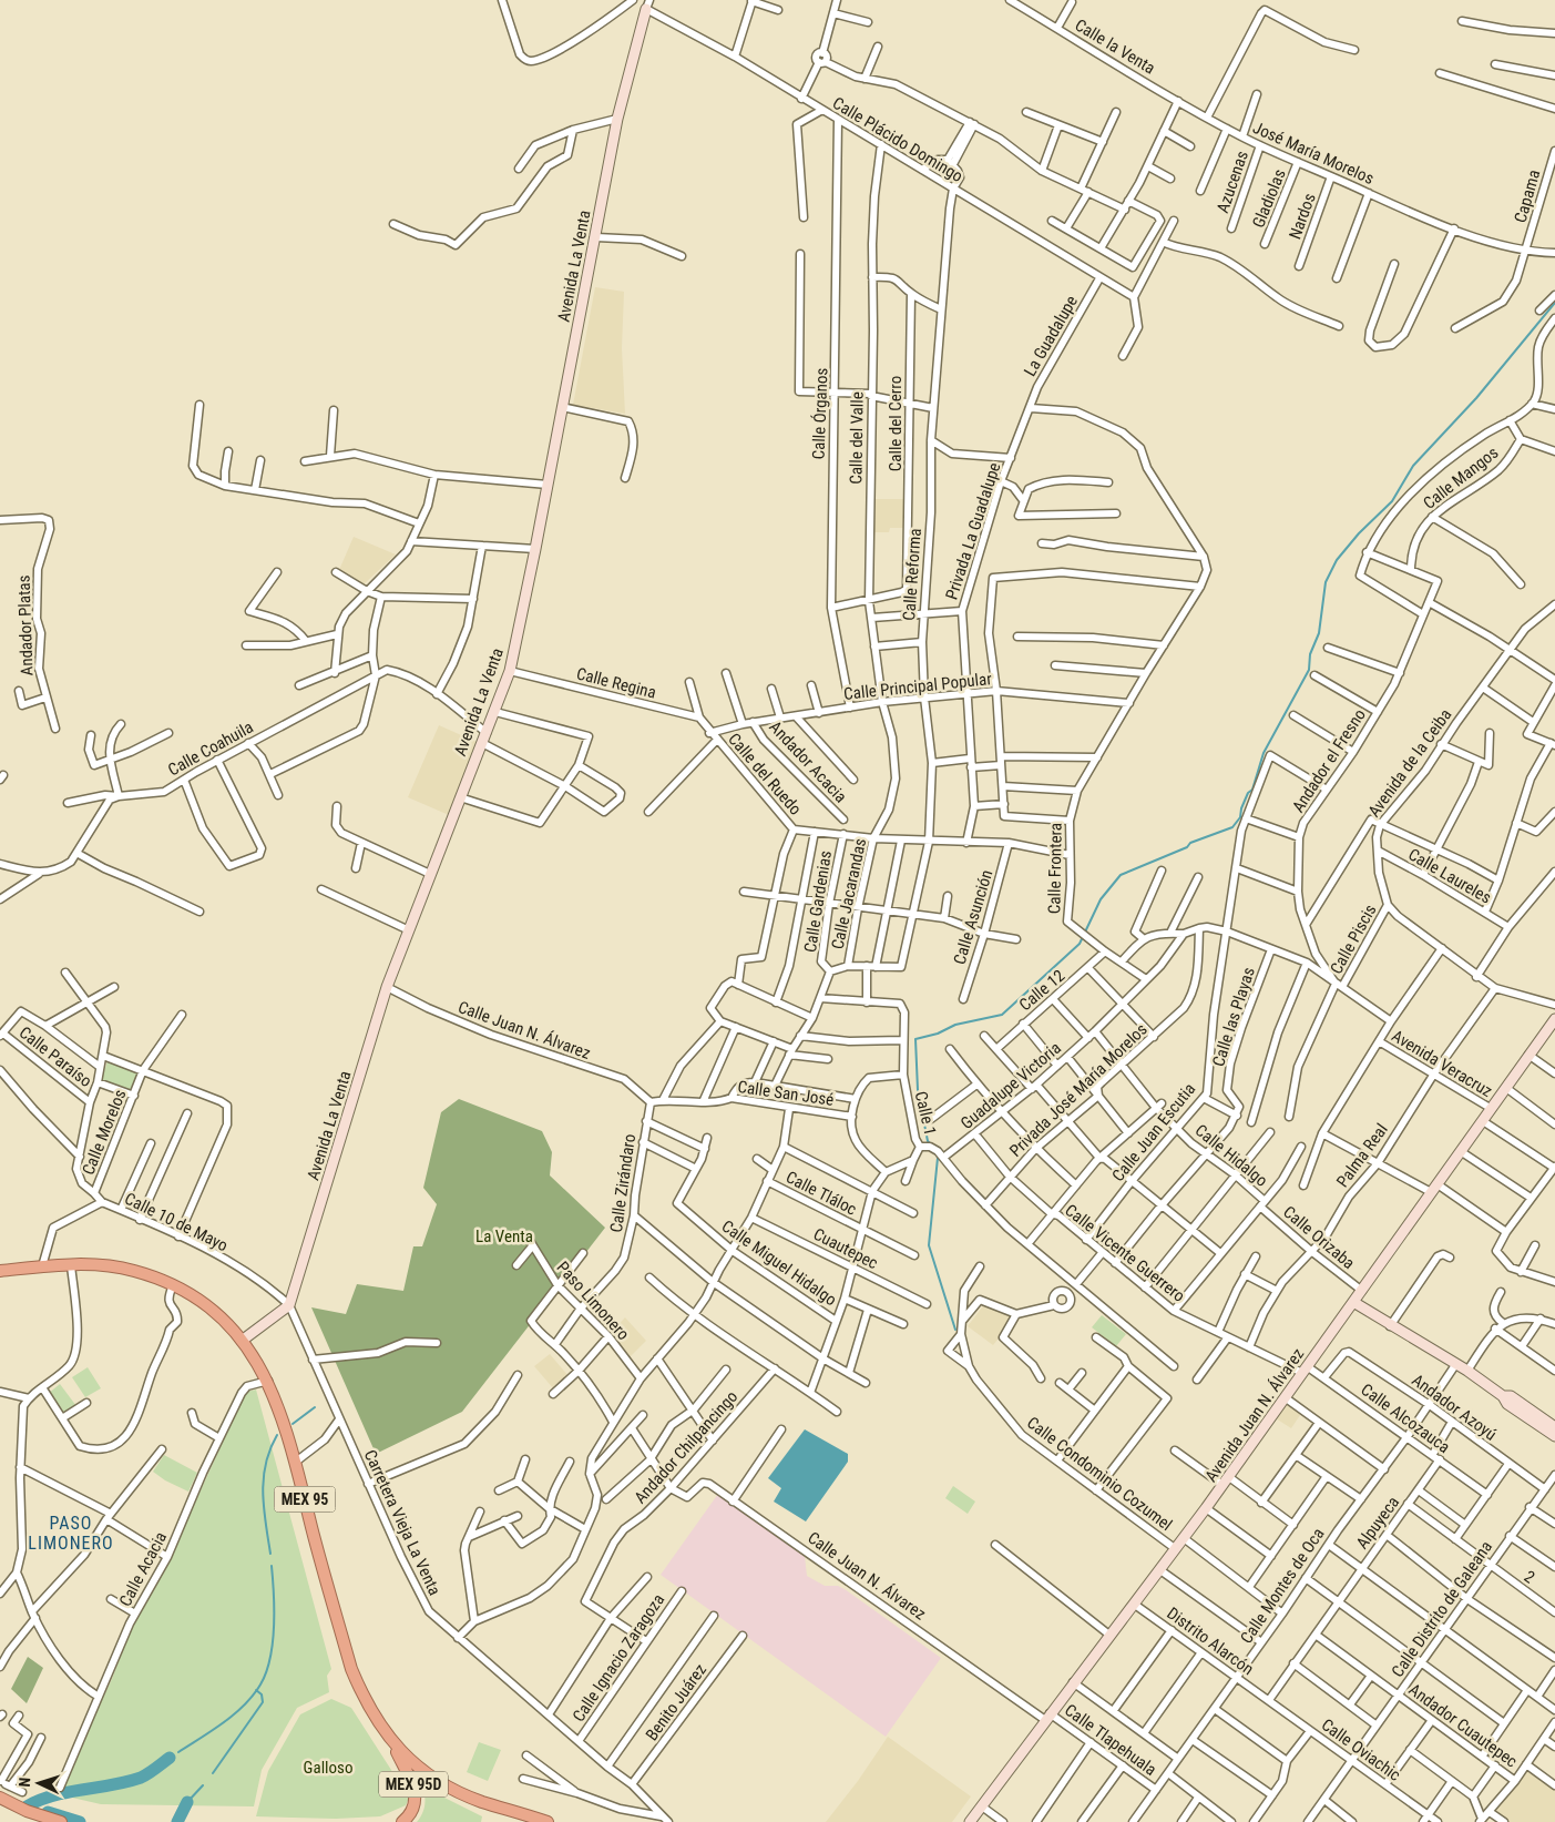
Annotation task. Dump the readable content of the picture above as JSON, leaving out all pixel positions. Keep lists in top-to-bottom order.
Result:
{
  "streets": {
    "highway": ["MEX 95", "MEX 95D"],
    "main road": ["Avenida La Venta", "Avenida Juan N. Álvarez"],
    "street": [
      "Calle la Venta",
      "Calle Plácido Domingo",
      "José María Morelos",
      "Azucenas",
      "Capama",
      "Gladiolas",
      "Nardos",
      "La Guadalupe",
      "Calle Órganos",
      "Calle del Cerro",
      "Calle del Valle",
      "Calle Mangos",
      "Privada La Guadalupe",
      "Calle Reforma",
      "Andador Platas",
      "Calle Regina",
      "Calle Principal Popular",
      "Calle Coahuila",
      "Andador el Fresno",
      "Andador Acacia",
      "Avenida de la Ceiba",
      "Calle del Ruedo",
      "Calle Frontera",
      "Calle Laureles",
      "Calle Jacarandas",
      "Calle Gardenias",
      "Calle Asunción",
      "Calle Piscis",
      "Calle 12",
      "Calle las Playas",
      "Calle Juan N. Álvarez",
      "Calle Paraíso",
      "Avenida Veracruz",
      "Guadalupe Victoria",
      "Privada José María Morelos",
      "Calle San José",
      "Calle 1",
      "Calle Morelos",
      "Calle Juan Escutia",
      "Calle Hidalgo",
      "Palma Real",
      "Calle Zirándaro",
      "Calle Tláloc",
      "Calle 10 de Mayo",
      "Calle Orizaba",
      "Cuautepec",
      "Calle Vicente Guerrero",
      "Calle Miguel Hidalgo",
      "Paso Limonero",
      "Andador Azoyú",
      "Calle Alcozauca",
      "Andador Chilpancingo",
      "Calle Condominio Cozumel",
      "Carretera Vieja La Venta",
      "Alpuyeca",
      "Calle Acacia",
      "2",
      "Calle Montes de Oca",
      "Calle Distrito de Galeana",
      "Distrito Alarcón",
      "Calle Ignacio Zaragoza",
      "Benito Juárez",
      "Andador Cuautepec",
      "Calle Tlapehuala",
      "Calle Oviachic"
    ]
  },
  "crossings": [
    ["Calle la Venta", "José María Morelos"],
    ["Calle Plácido Domingo", "Avenida La Venta"],
    ["Calle Plácido Domingo", "La Guadalupe"],
    ["Calle Plácido Domingo", "Calle Órganos"],
    ["Calle Plácido Domingo", "Calle del Valle"],
    ["Calle Plácido Domingo", "Calle Reforma"],
    ["José María Morelos", "Azucenas"],
    ["José María Morelos", "Capama"],
    ["José María Morelos", "Gladiolas"],
    ["José María Morelos", "Nardos"],
    ["Avenida La Venta", "Calle Regina"],
    ["Avenida La Venta", "Calle Juan N. Álvarez"],
    ["Avenida La Venta", "Calle 10 de Mayo"],
    ["Avenida La Venta", "Carretera Vieja La Venta"],
    ["La Guadalupe", "Privada La Guadalupe"],
    ["Calle Órganos", "Calle Principal Popular"],
    ["Calle del Cerro", "Calle del Valle"],
    ["Calle del Cerro", "Calle Jacarandas"],
    ["Calle del Valle", "Calle Jacarandas"],
    ["Calle Mangos", "Andador el Fresno"],
    ["Privada La Guadalupe", "Calle Principal Popular"],
    ["Privada La Guadalupe", "Calle del Ruedo"],
    ["Calle Reforma", "Calle Principal Popular"],
    ["Calle Reforma", "Calle del Ruedo"],
    ["Calle Reforma", "Calle Jacarandas"],
    ["Calle Reforma", "Calle Gardenias"],
    ["Calle Principal Popular", "Andador Acacia"],
    ["Calle Principal Popular", "Calle del Ruedo"],
    ["Calle Principal Popular", "Calle Frontera"],
    ["Calle Principal Popular", "Calle Jacarandas"],
    ["Andador el Fresno", "Calle Piscis"],
    ["Andador el Fresno", "Calle Juan Escutia"],
    ["Avenida de la Ceiba", "Calle Laureles"],
    ["Avenida de la Ceiba", "Calle Piscis"],
    ["Calle del Ruedo", "Calle Frontera"],
    ["Calle del Ruedo", "Calle Jacarandas"],
    ["Calle del Ruedo", "Calle Gardenias"],
    ["Calle del Ruedo", "Calle Asunción"],
    ["Calle Frontera", "Calle 12"],
    ["Calle Frontera", "Guadalupe Victoria"],
    ["Calle Juan N. Álvarez", "Calle San José"],
    ["Calle Juan N. Álvarez", "Calle Zirándaro"],
    ["Calle Juan N. Álvarez", "Avenida Juan N. Álvarez"],
    ["Calle Juan N. Álvarez", "Andador Chilpancingo"],
    ["Calle Juan N. Álvarez", "Calle Tlapehuala"],
    ["Avenida Veracruz", "Palma Real"],
    ["Avenida Veracruz", "Avenida Juan N. Álvarez"],
    ["Guadalupe Victoria", "Calle Hidalgo"],
    ["Guadalupe Victoria", "Calle Vicente Guerrero"],
    ["Privada José María Morelos", "Calle Hidalgo"],
    ["Privada José María Morelos", "Calle Vicente Guerrero"],
    ["Calle San José", "Calle Zirándaro"],
    ["Calle Morelos", "Calle 10 de Mayo"],
    ["Calle Juan Escutia", "Calle Hidalgo"],
    ["Calle Juan Escutia", "Calle Vicente Guerrero"],
    ["Calle Hidalgo", "Calle Orizaba"],
    ["Calle Hidalgo", "Calle Vicente Guerrero"],
    ["Palma Real", "Calle Orizaba"],
    ["Palma Real", "Calle Vicente Guerrero"],
    ["Calle Zirándaro", "Paso Limonero"],
    ["Calle 10 de Mayo", "MEX 95"],
    ["Calle 10 de Mayo", "Carretera Vieja La Venta"],
    ["Calle Orizaba", "Avenida Juan N. Álvarez"],
    ["Calle Vicente Guerrero", "Avenida Juan N. Álvarez"],
    ["Calle Vicente Guerrero", "Calle Alcozauca"],
    ["Andador Azoyú", "Calle Alcozauca"],
    ["Andador Azoyú", "Calle Montes de Oca"],
    ["Andador Azoyú", "Calle Distrito de Galeana"],
    ["Avenida Juan N. Álvarez", "Calle Alcozauca"],
    ["Avenida Juan N. Álvarez", "Calle Condominio Cozumel"],
    ["Avenida Juan N. Álvarez", "Distrito Alarcón"],
    ["Avenida Juan N. Álvarez", "Calle Tlapehuala"],
    ["Calle Alcozauca", "Alpuyeca"],
    ["Calle Alcozauca", "Calle Montes de Oca"],
    ["MEX 95", "Calle Acacia"],
    ["MEX 95", "MEX 95D"],
    ["Carretera Vieja La Venta", "Calle Ignacio Zaragoza"],
    ["Carretera Vieja La Venta", "Benito Juárez"],
    ["Alpuyeca", "2"],
    ["Alpuyeca", "Distrito Alarcón"],
    ["Alpuyeca", "Andador Cuautepec"],
    ["Alpuyeca", "Calle Oviachic"],
    ["2", "Calle Distrito de Galeana"],
    ["Calle Montes de Oca", "Distrito Alarcón"],
    ["Calle Montes de Oca", "Calle Tlapehuala"],
    ["Calle Distrito de Galeana", "Andador Cuautepec"],
    ["Calle Distrito de Galeana", "Calle Oviachic"],
    ["Distrito Alarcón", "Calle Oviachic"]
  ],
  "districts": ["PASO LIMONERO"],
  "parks": ["La Venta", "Galloso"],
  "north": "left"
}
